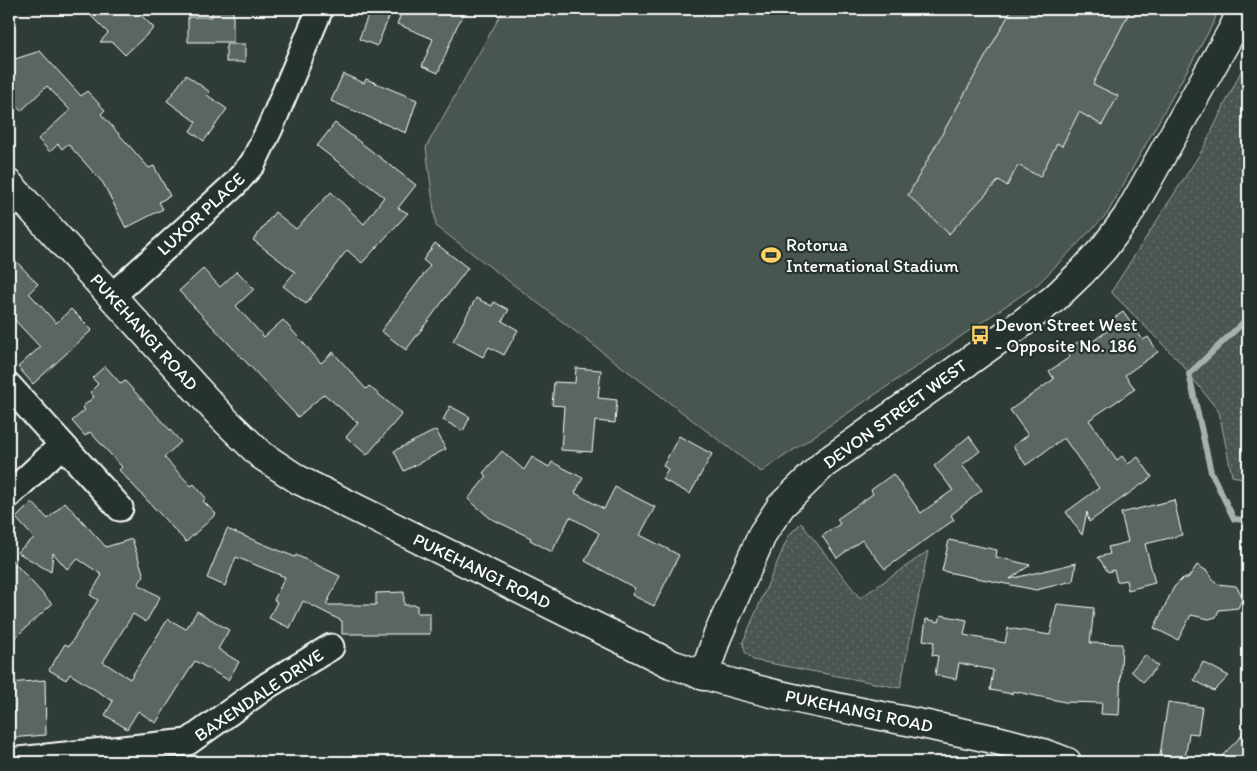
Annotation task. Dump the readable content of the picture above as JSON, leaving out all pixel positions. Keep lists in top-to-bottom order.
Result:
{
  "streets": {
    "main road": ["PUKEHANGI ROAD", "DEVON STREET WEST"],
    "street": ["LUXOR PLACE", "BAXENDALE DRIVE"]
  },
  "crossings": [
    ["LUXOR PLACE", "PUKEHANGI ROAD"],
    ["PUKEHANGI ROAD", "DEVON STREET WEST"]
  ],
  "places": {
    "sports": ["Rotorua International Stadium"],
    "bus stop": ["Devon Street West - Opposite No. 186"]
  }
}
